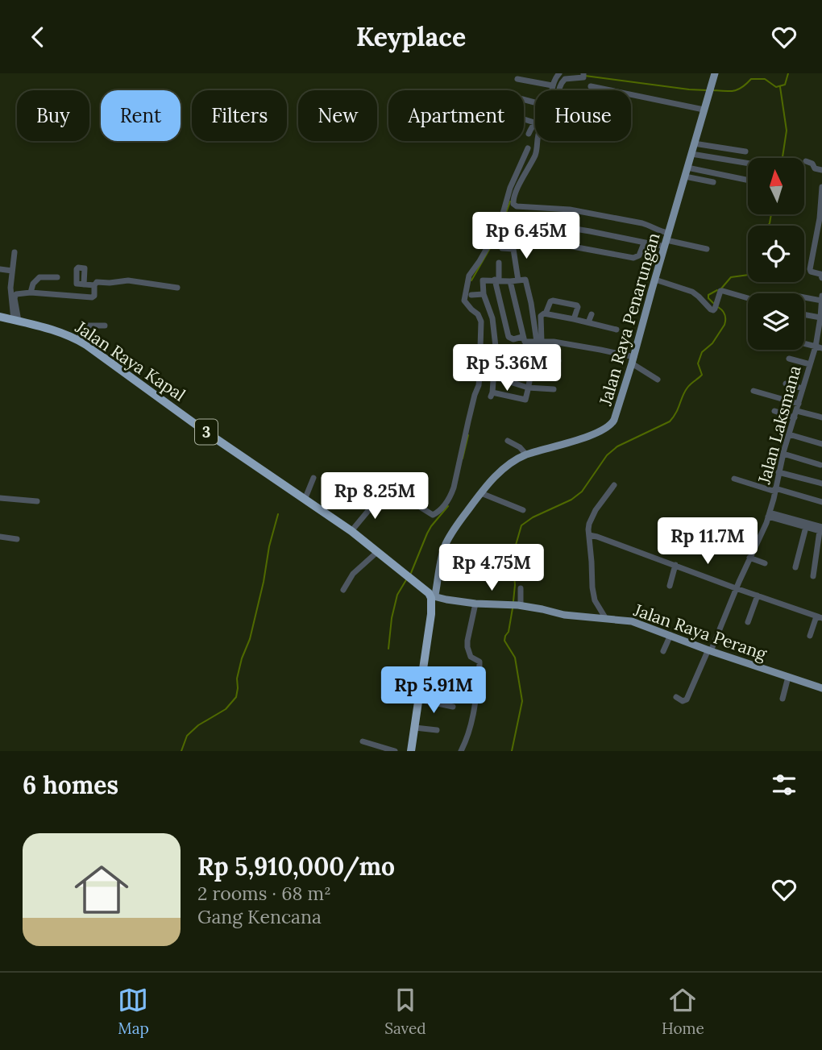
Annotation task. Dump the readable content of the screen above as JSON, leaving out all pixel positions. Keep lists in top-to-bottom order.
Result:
{
  "streets": {
    "highway": ["Jalan Raya Kapal", "3"],
    "main road": ["Jalan Raya Penarungan", "Jalan Raya Perang"],
    "street": ["Jalan Laksmana"]
  },
  "crossings": [
    ["Jalan Raya Penarungan", "Jalan Raya Kapal"],
    ["Jalan Raya Penarungan", "Jalan Raya Perang"],
    ["Jalan Raya Kapal", "Jalan Raya Perang"],
    ["Jalan Laksmana", "Jalan Raya Perang"]
  ],
  "north": "top",
  "page": {
    "header": "Keyplace",
    "chip": [
      "Buy",
      "Rent",
      "Filters",
      "New",
      "Apartment",
      "House"
    ],
    "price": [
      "Rp 6.45M",
      "Rp 5.36M",
      "Rp 8.25M",
      "Rp 11.7M",
      "Rp 4.75M",
      "Rp 5.91M"
    ],
    "heading": "6 homes",
    "list": [
      {
        "name": "Rp 5,910,000/mo",
        "note": "2 rooms · 68 m² · Gang Kencana"
      }
    ],
    "tabs": ["Map", "Saved", "Home"]
  }
}
